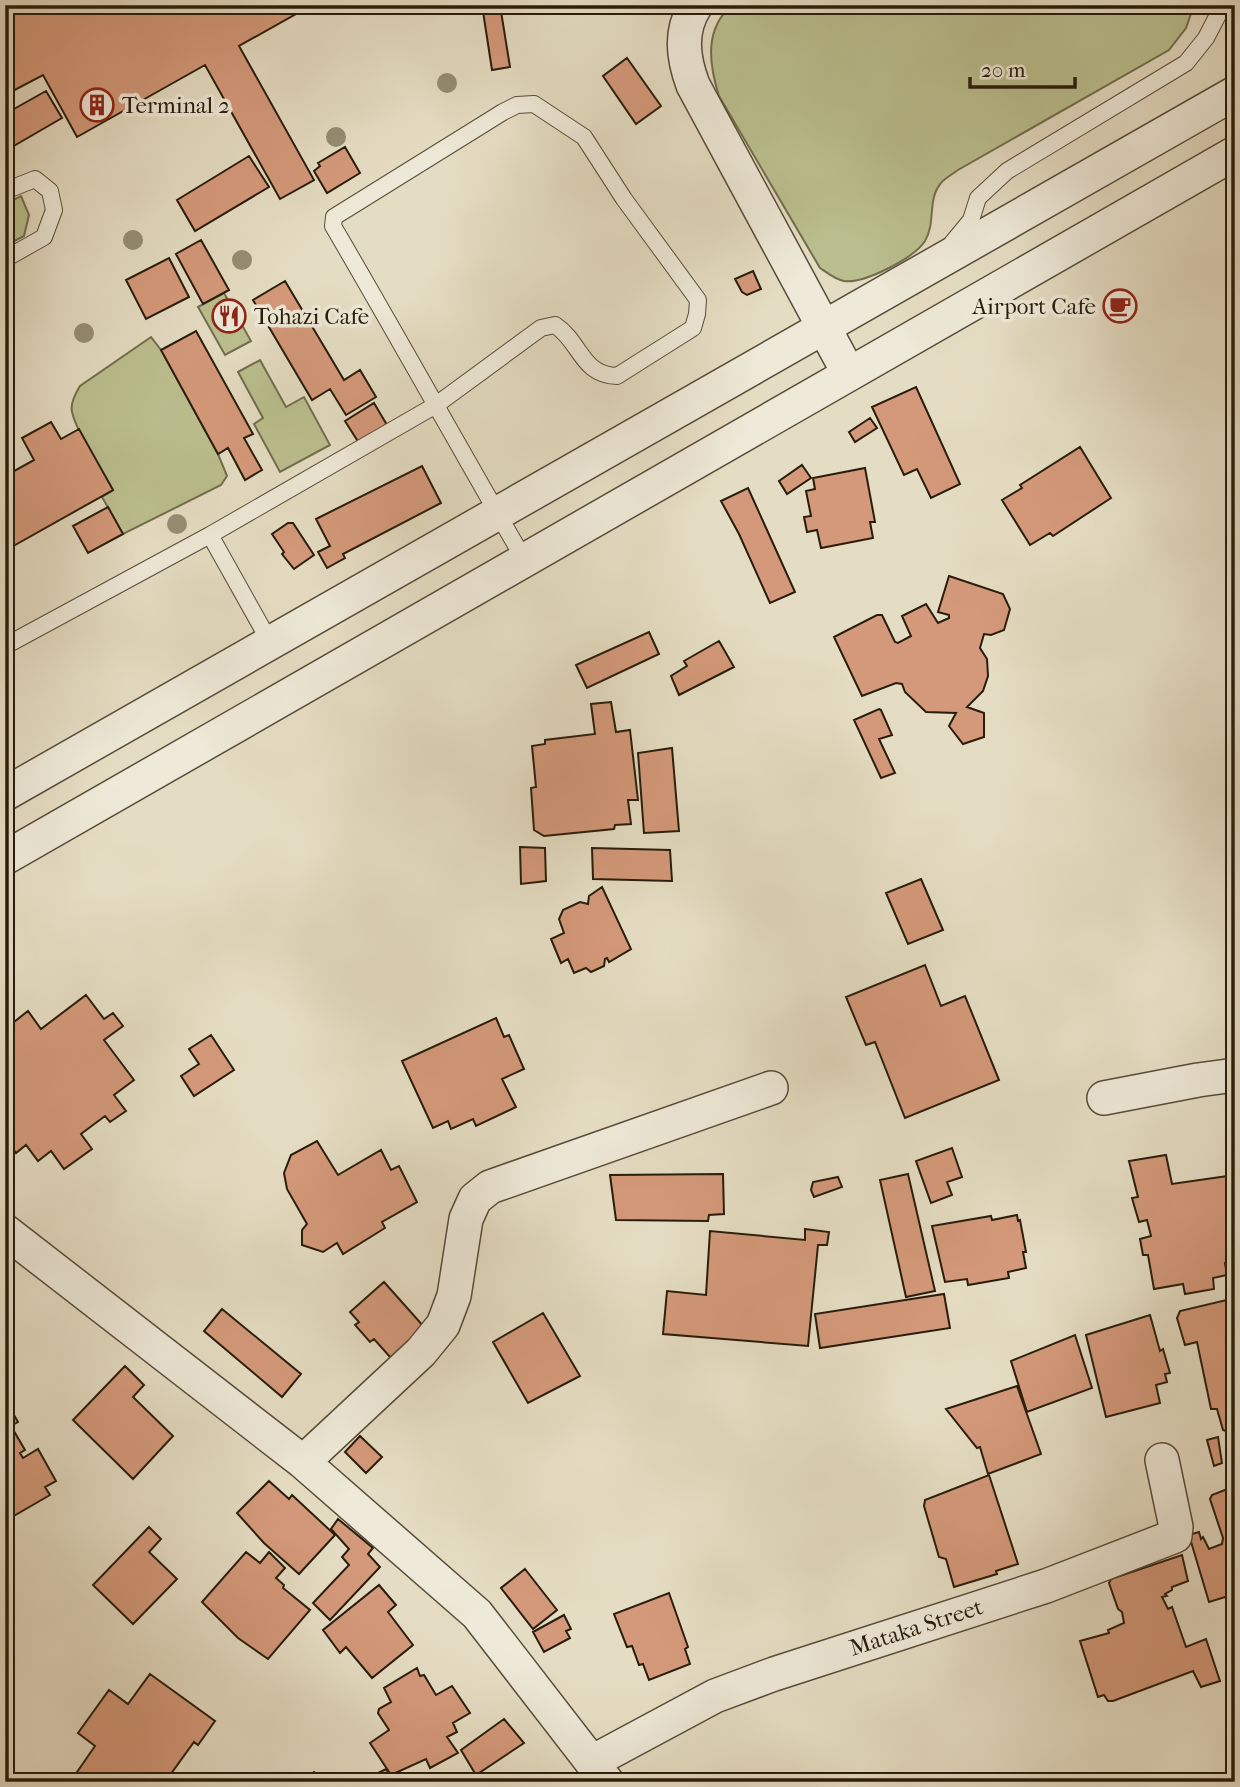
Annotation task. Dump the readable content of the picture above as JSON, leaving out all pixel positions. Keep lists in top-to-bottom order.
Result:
{
  "streets": {
    "street": ["Mataka Street"]
  },
  "places": {
    "building": ["Terminal 2"],
    "cafe": ["Airport Cafe"],
    "restaurant": ["Tohazi Cafe"]
  },
  "scale_bar": "20 m"
}
